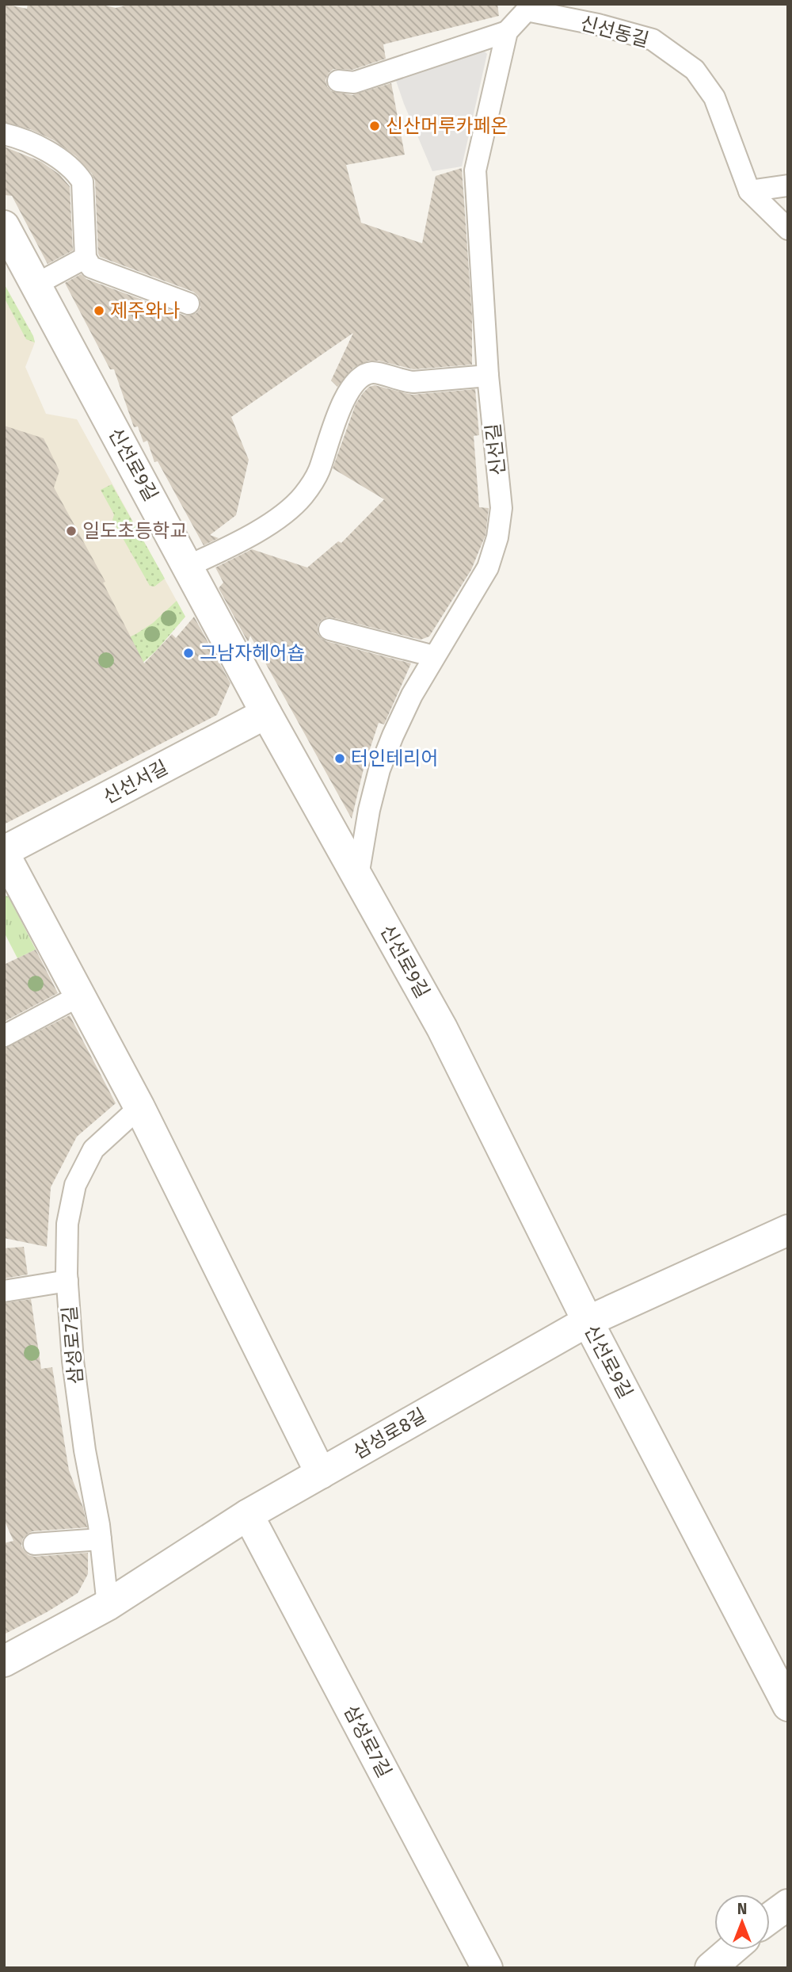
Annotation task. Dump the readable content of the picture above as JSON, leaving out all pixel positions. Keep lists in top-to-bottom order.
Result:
{
  "streets": {
    "street": [
      "신선로9길",
      "신선서길",
      "삼성로7길",
      "삼성로8길"
    ],
    "lane": ["신선동길", "신선길"]
  },
  "crossings": [
    ["신선길", "신선로9길"],
    ["신선로9길", "신선서길"],
    ["신선로9길", "삼성로8길"],
    ["삼성로7길", "삼성로8길"]
  ],
  "places": [
    "신산머루카페온",
    "제주와나",
    "일도초등학교",
    "그남자헤어숍",
    "터인테리어"
  ],
  "north": "top"
}
